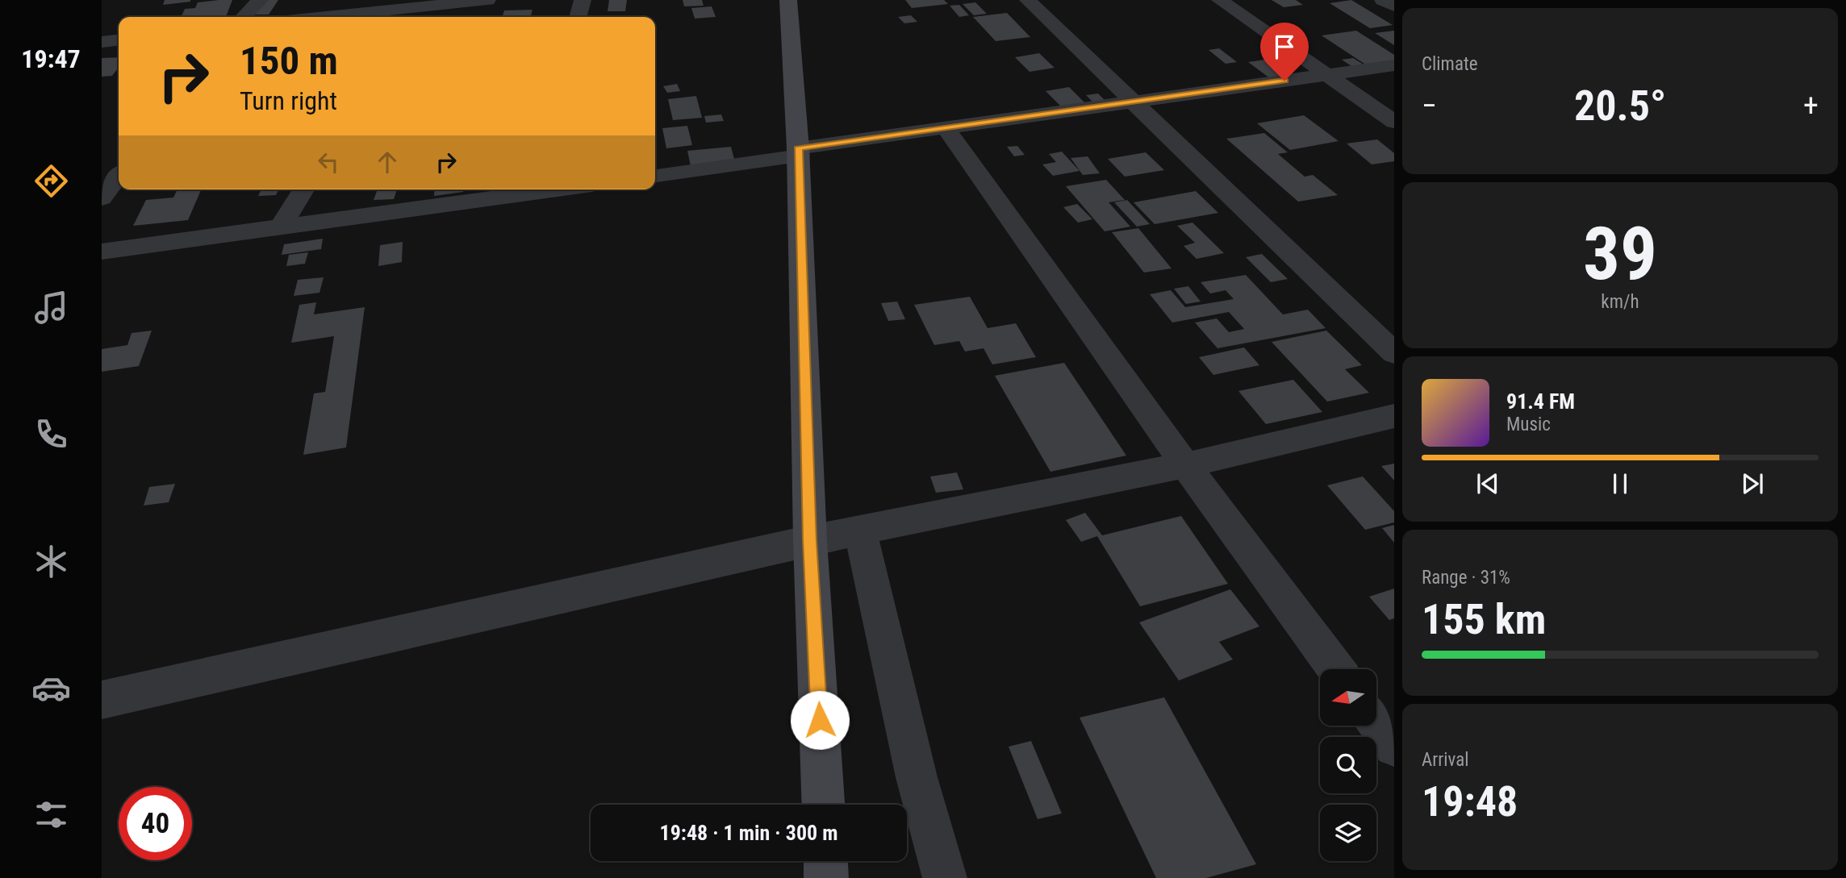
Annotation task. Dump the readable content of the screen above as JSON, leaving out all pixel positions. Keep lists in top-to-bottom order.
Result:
{
  "north": "left",
  "page": {
    "tabs": "19:47",
    "tile": [
      "Climate",
      ["39", "km/h"],
      ["Range · 31%", "155 km"],
      ["Arrival", "19:48"]
    ],
    "turn": ["150 m", "Turn right"],
    "heat": ["−", "20.5°", "+"],
    "song": ["91.4 FM", "Music"],
    "limit": "40",
    "trip": "19:48 · 1 min · 300 m"
  }
}
